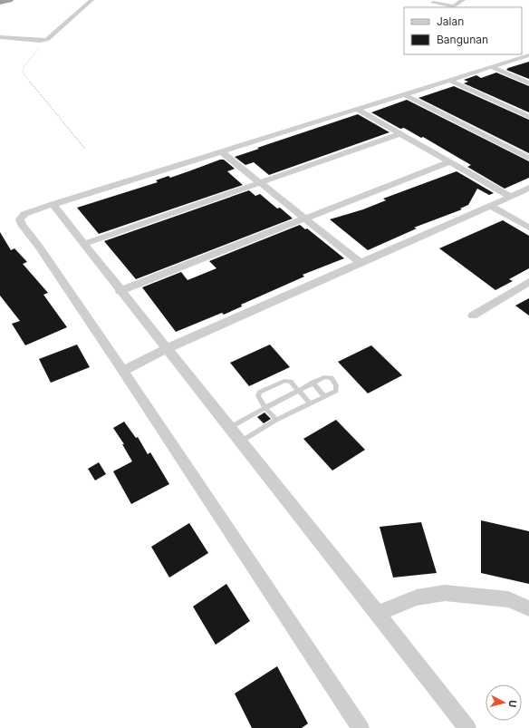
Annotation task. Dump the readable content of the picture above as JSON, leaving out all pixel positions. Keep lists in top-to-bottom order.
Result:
{
  "legend": ["Jalan", "Bangunan"],
  "north": "right"
}
